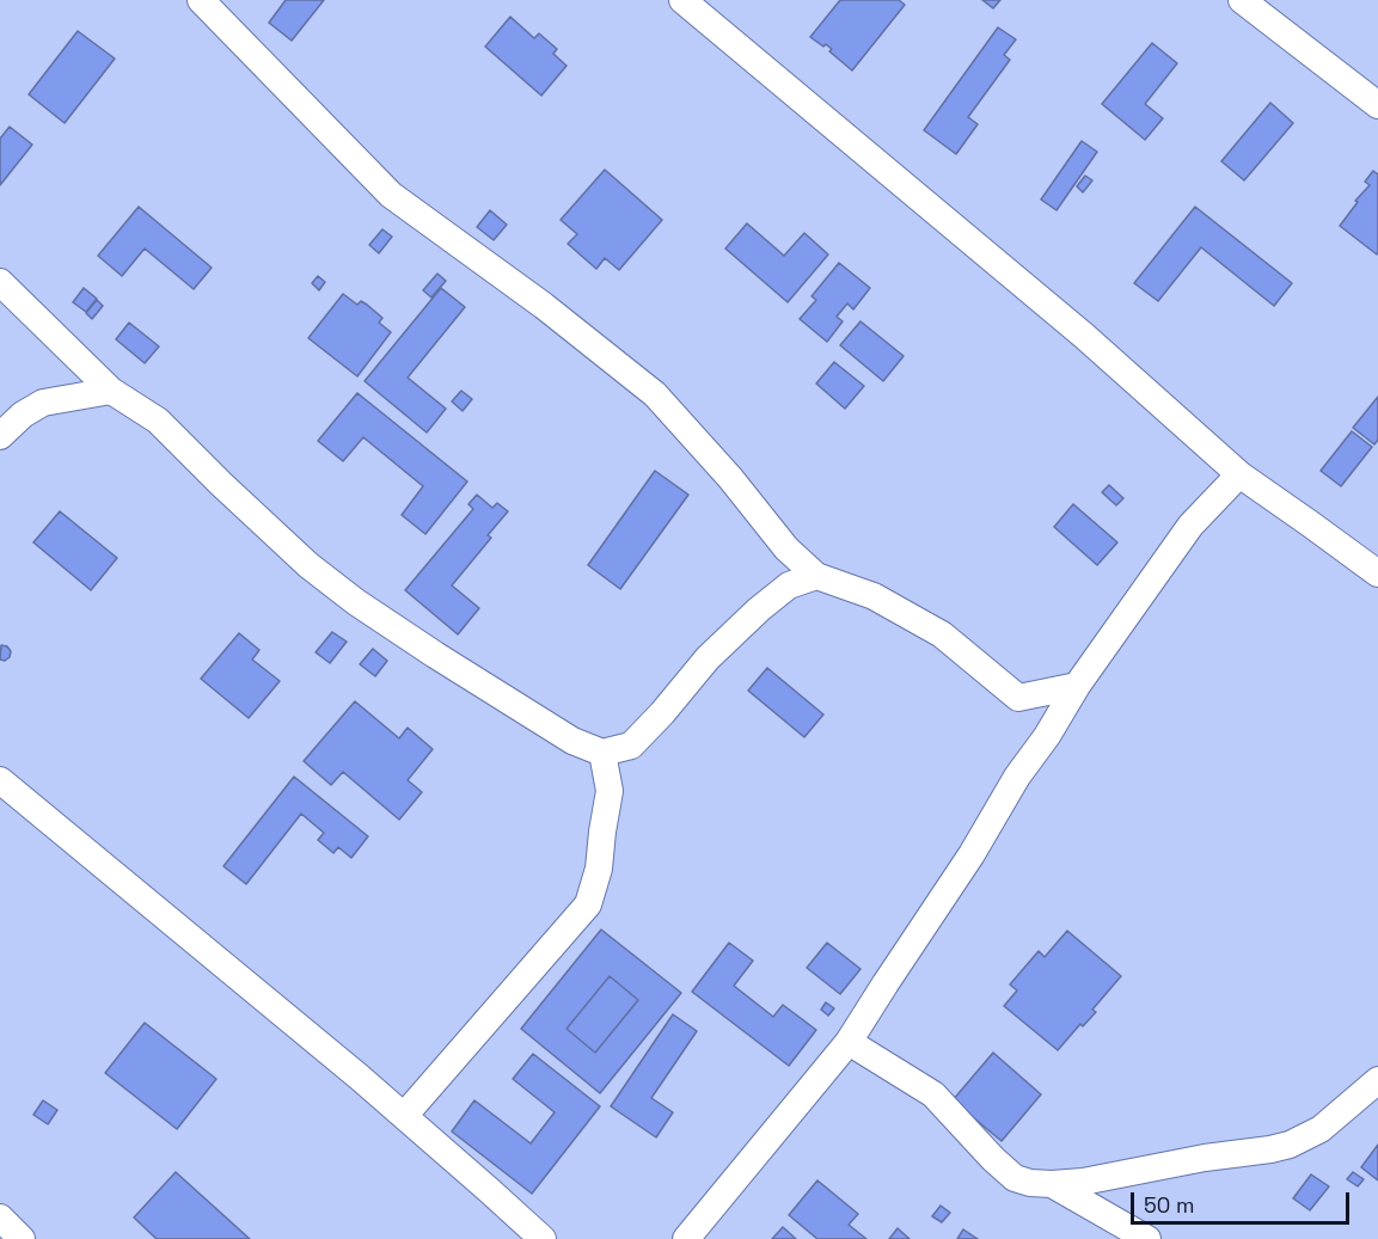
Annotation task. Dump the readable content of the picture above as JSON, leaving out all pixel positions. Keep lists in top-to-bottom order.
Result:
{
  "scale_bar": "50 m"
}
